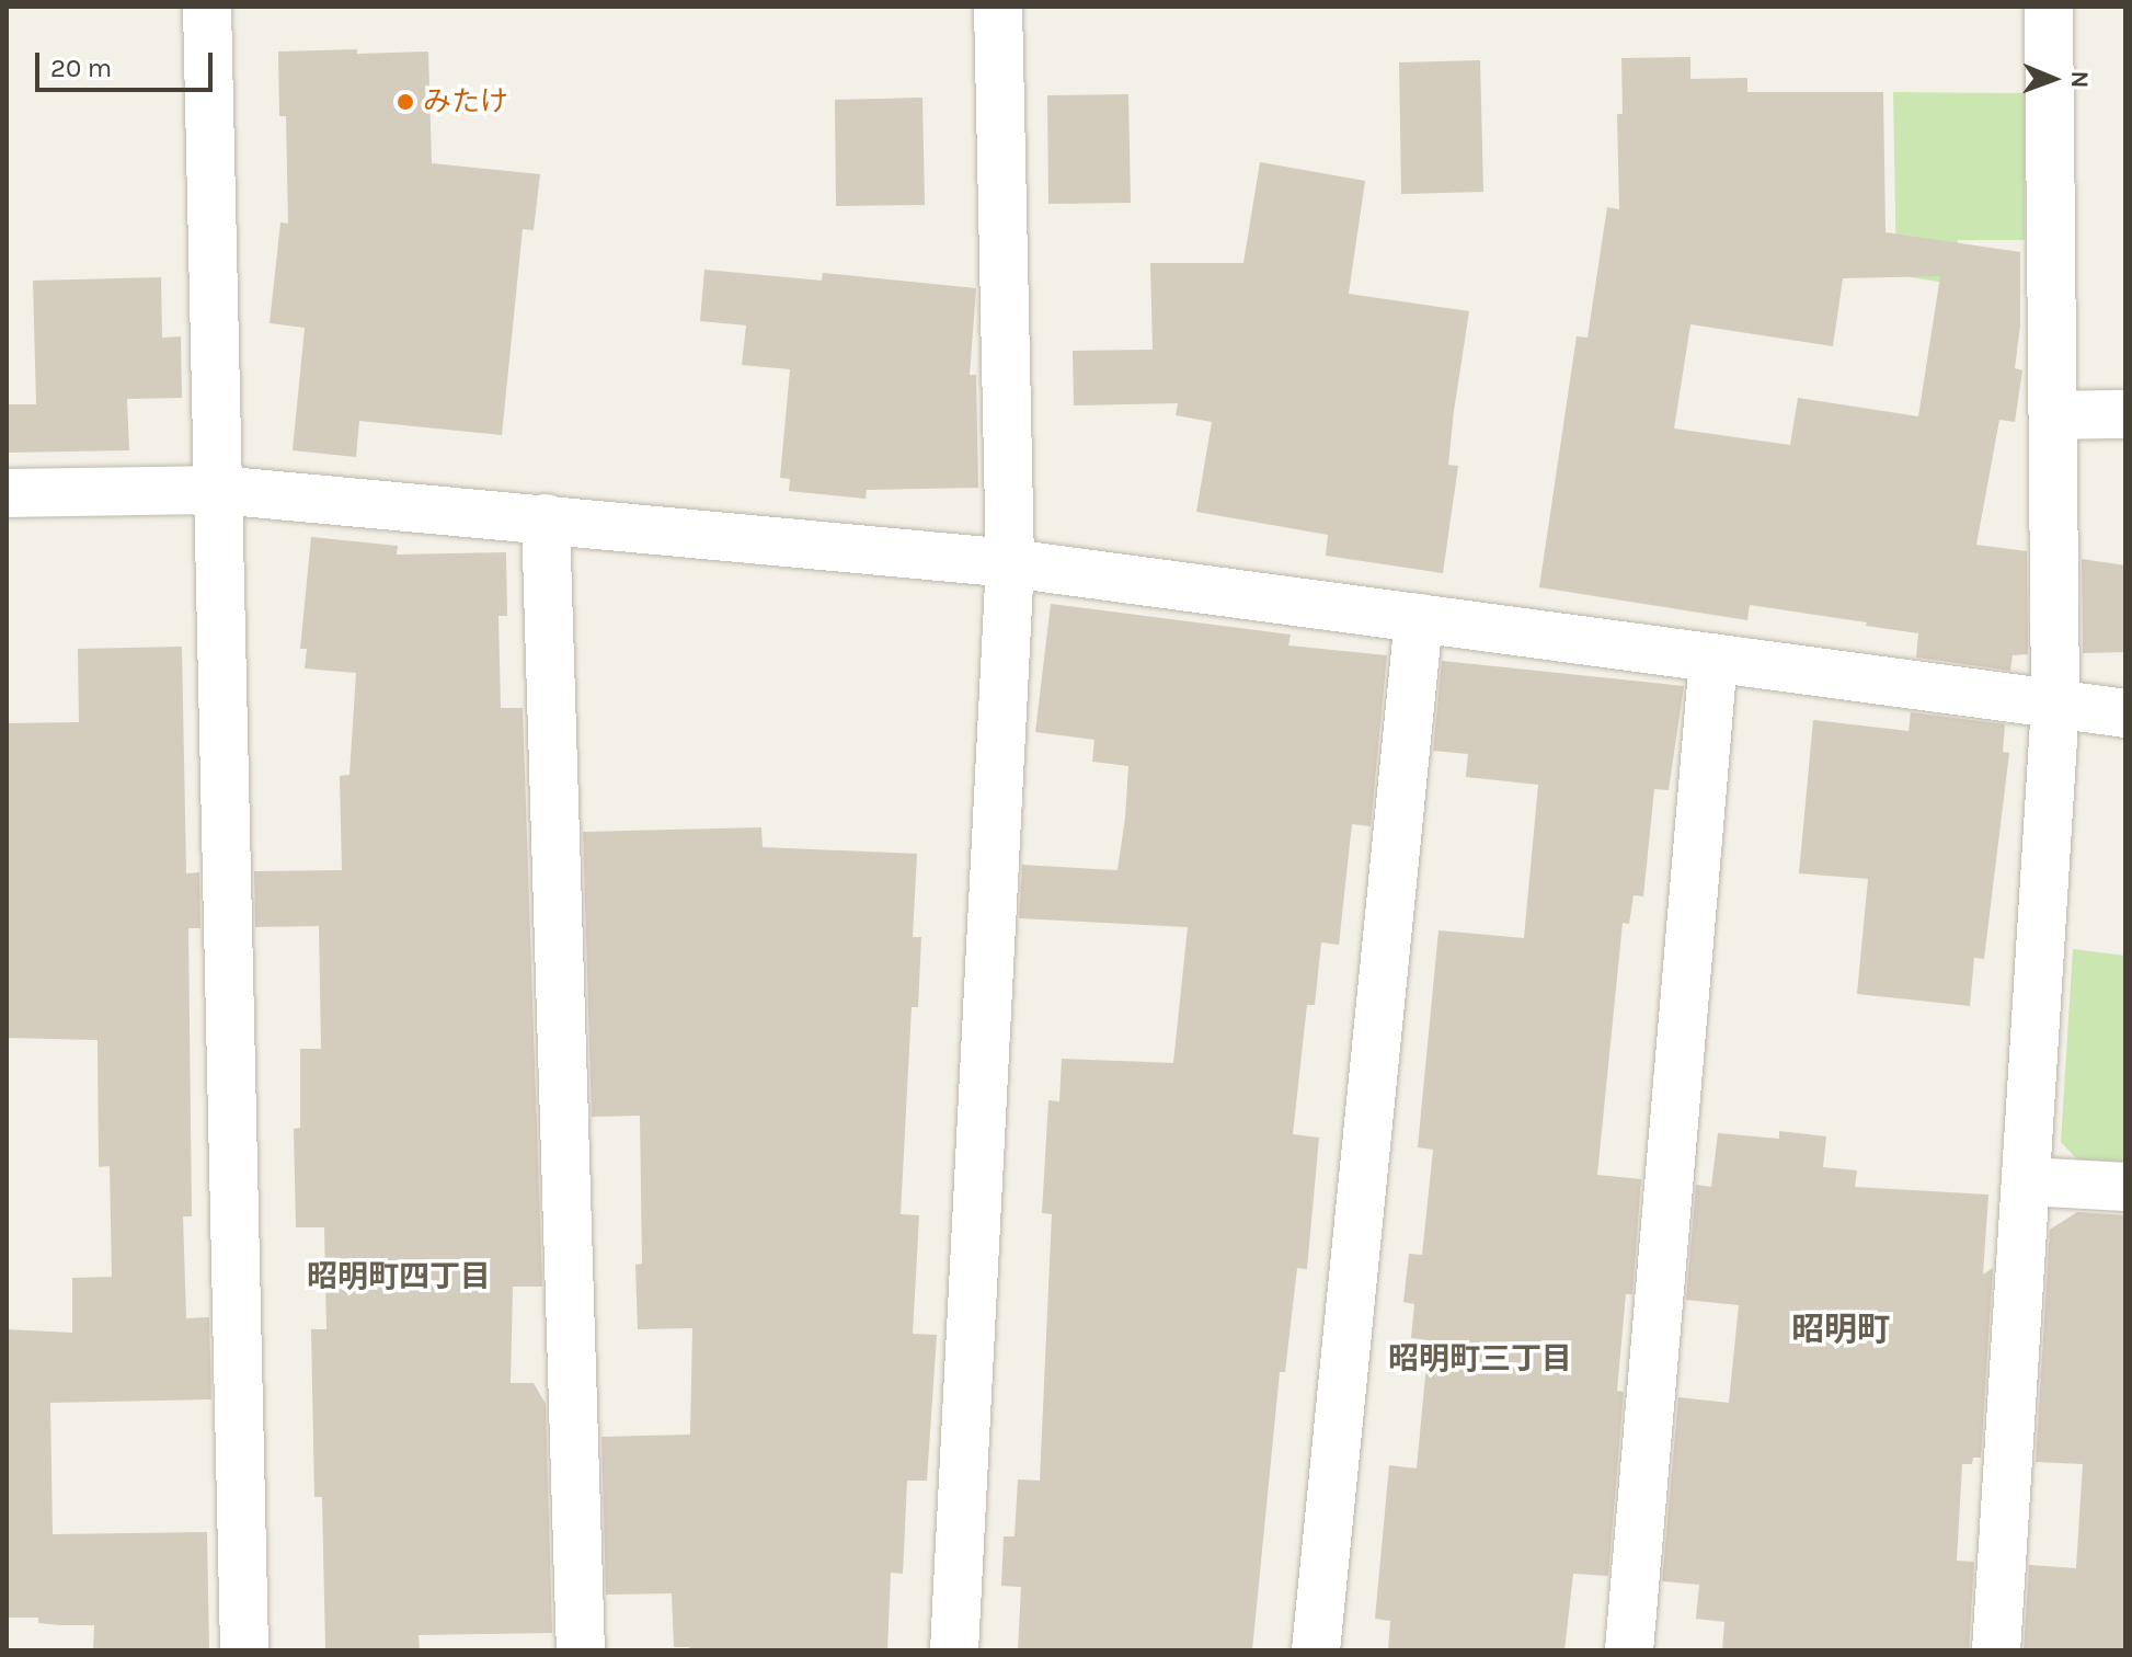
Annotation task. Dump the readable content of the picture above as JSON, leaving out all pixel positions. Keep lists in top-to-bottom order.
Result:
{
  "districts": ["昭明町四丁目", "昭明町", "昭明町三丁目"],
  "places": ["みたけ"],
  "scale_bar": "20 m",
  "north": "right"
}
